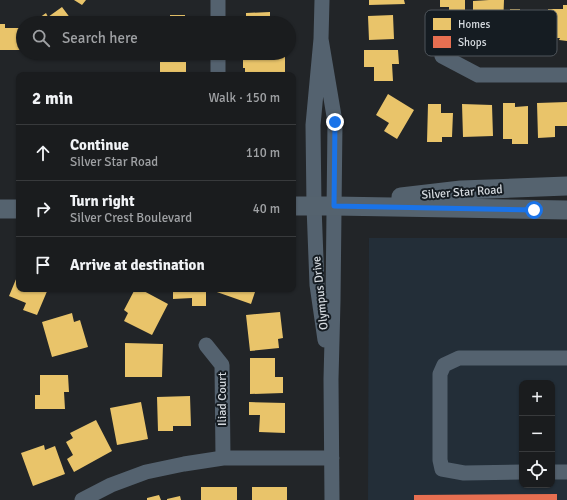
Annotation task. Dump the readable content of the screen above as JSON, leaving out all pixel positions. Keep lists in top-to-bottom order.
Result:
{
  "streets": {
    "main road": ["Silver Star Road"],
    "street": ["Olympus Drive", "Iliad Court"]
  },
  "crossings": [
    ["Silver Star Road", "Olympus Drive"]
  ],
  "legend": ["Homes", "Shops"],
  "page": {
    "search": "Search here",
    "heading": ["2 min", "Walk · 150 m"],
    "list": [
      ["Continue", "Silver Star Road", "110 m"],
      ["Turn right", "Silver Crest Boulevard", "40 m"],
      "Arrive at destination"
    ],
    "map_buttons": ["+", "−"]
  }
}
